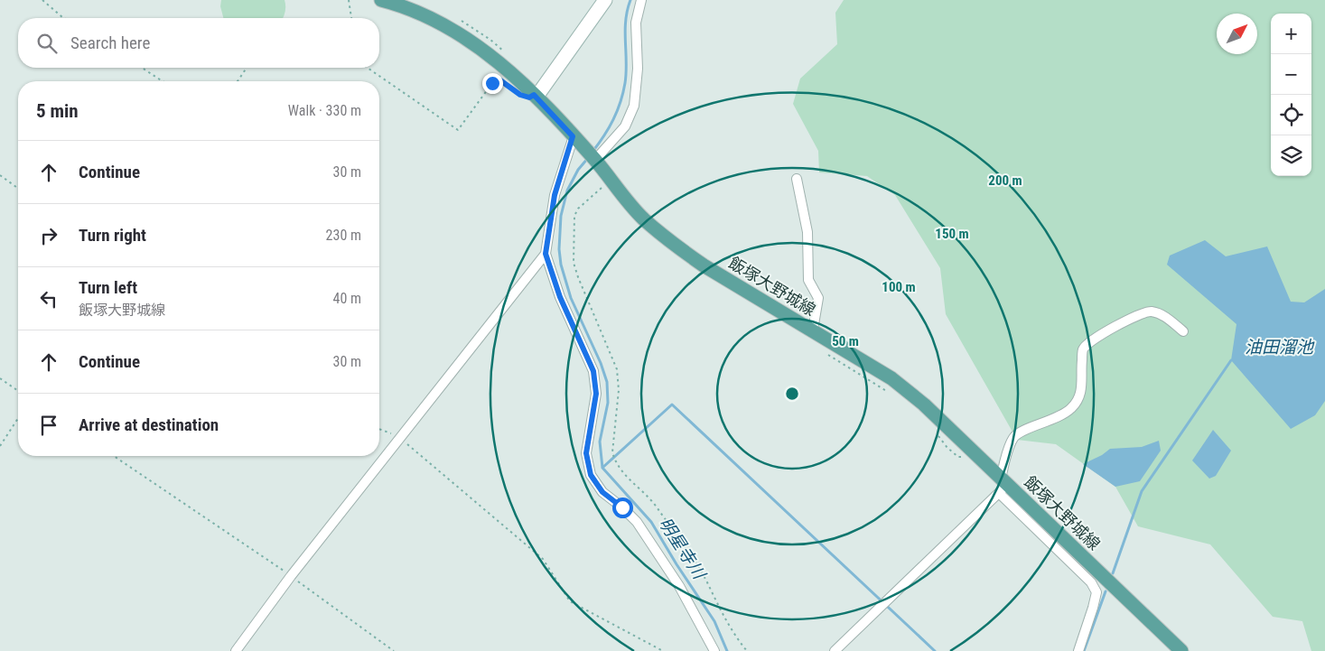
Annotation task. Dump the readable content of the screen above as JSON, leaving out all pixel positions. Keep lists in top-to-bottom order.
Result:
{
  "streets": {
    "main road": ["飯塚大野城線"]
  },
  "water": ["油田溜池", "明星寺川"],
  "north": "top right",
  "page": {
    "map_buttons": ["+", "−"],
    "search": "Search here",
    "heading": ["5 min", "Walk · 330 m"],
    "list": [
      ["Continue", "30 m"],
      ["Turn right", "230 m"],
      ["Turn left", "飯塚大野城線", "40 m"],
      ["Continue", "30 m"],
      "Arrive at destination"
    ]
  },
  "rings": [
    "200 m",
    "150 m",
    "100 m",
    "50 m"
  ]
}
